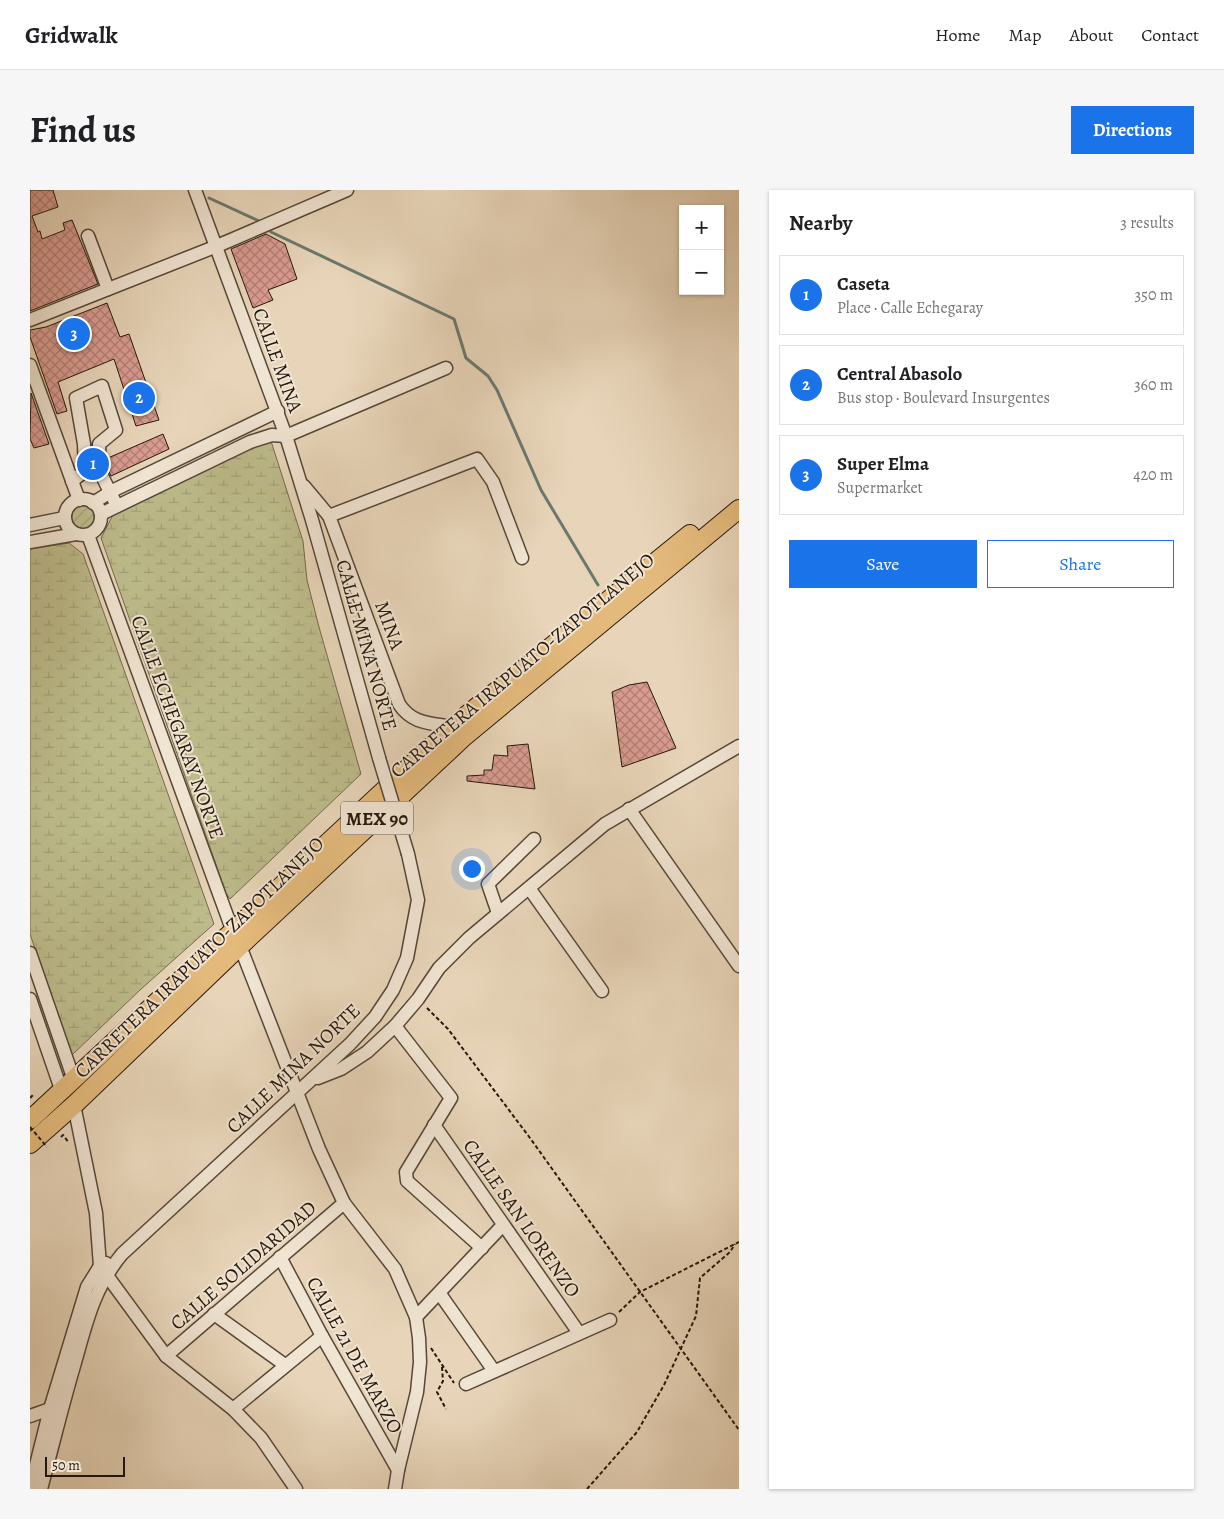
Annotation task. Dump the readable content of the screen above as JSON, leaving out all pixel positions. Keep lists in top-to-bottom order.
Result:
{
  "streets": {
    "highway": ["CARRETERA IRAPUATO-ZAPOTLANEJO", "MEX 90"],
    "street": [
      "CALLE MINA",
      "MINA",
      "CALLE MINA NORTE",
      "CALLE ECHEGARAY NORTE",
      "CALLE SAN LORENZO",
      "CALLE SOLIDARIDAD",
      "CALLE 21 DE MARZO"
    ]
  },
  "crossings": [
    ["CALLE MINA", "CALLE MINA NORTE"],
    ["MINA", "CALLE MINA NORTE"],
    ["MINA", "MEX 90"],
    ["CALLE MINA NORTE", "CALLE ECHEGARAY NORTE"],
    ["CARRETERA IRAPUATO-ZAPOTLANEJO", "CALLE ECHEGARAY NORTE"],
    ["CARRETERA IRAPUATO-ZAPOTLANEJO", "MEX 90"],
    ["CALLE ECHEGARAY NORTE", "MEX 90"],
    ["CALLE ECHEGARAY NORTE", "CALLE SOLIDARIDAD"],
    ["CALLE ECHEGARAY NORTE", "CALLE 21 DE MARZO"],
    ["CALLE SOLIDARIDAD", "CALLE 21 DE MARZO"]
  ],
  "scale_bar": "50 m",
  "page": {
    "header": "Gridwalk",
    "nav": [
      "Home",
      "Map",
      "About",
      "Contact"
    ],
    "title": "Find us",
    "buttons": [
      "Directions",
      ["Save", "Share"]
    ],
    "heading": ["Nearby", "3 results"],
    "map_buttons": ["+", "−"],
    "list": [
      {
        "mark": "1",
        "name": "Caseta",
        "note": "Place · Calle Echegaray",
        "value": "350 m"
      },
      {
        "mark": "2",
        "name": "Central Abasolo",
        "note": "Bus stop · Boulevard Insurgentes",
        "value": "360 m"
      },
      {
        "mark": "3",
        "name": "Super Elma",
        "note": "Supermarket",
        "value": "420 m"
      }
    ],
    "pins": ["3", "2", "1"],
    "scale": "50 m"
  }
}
